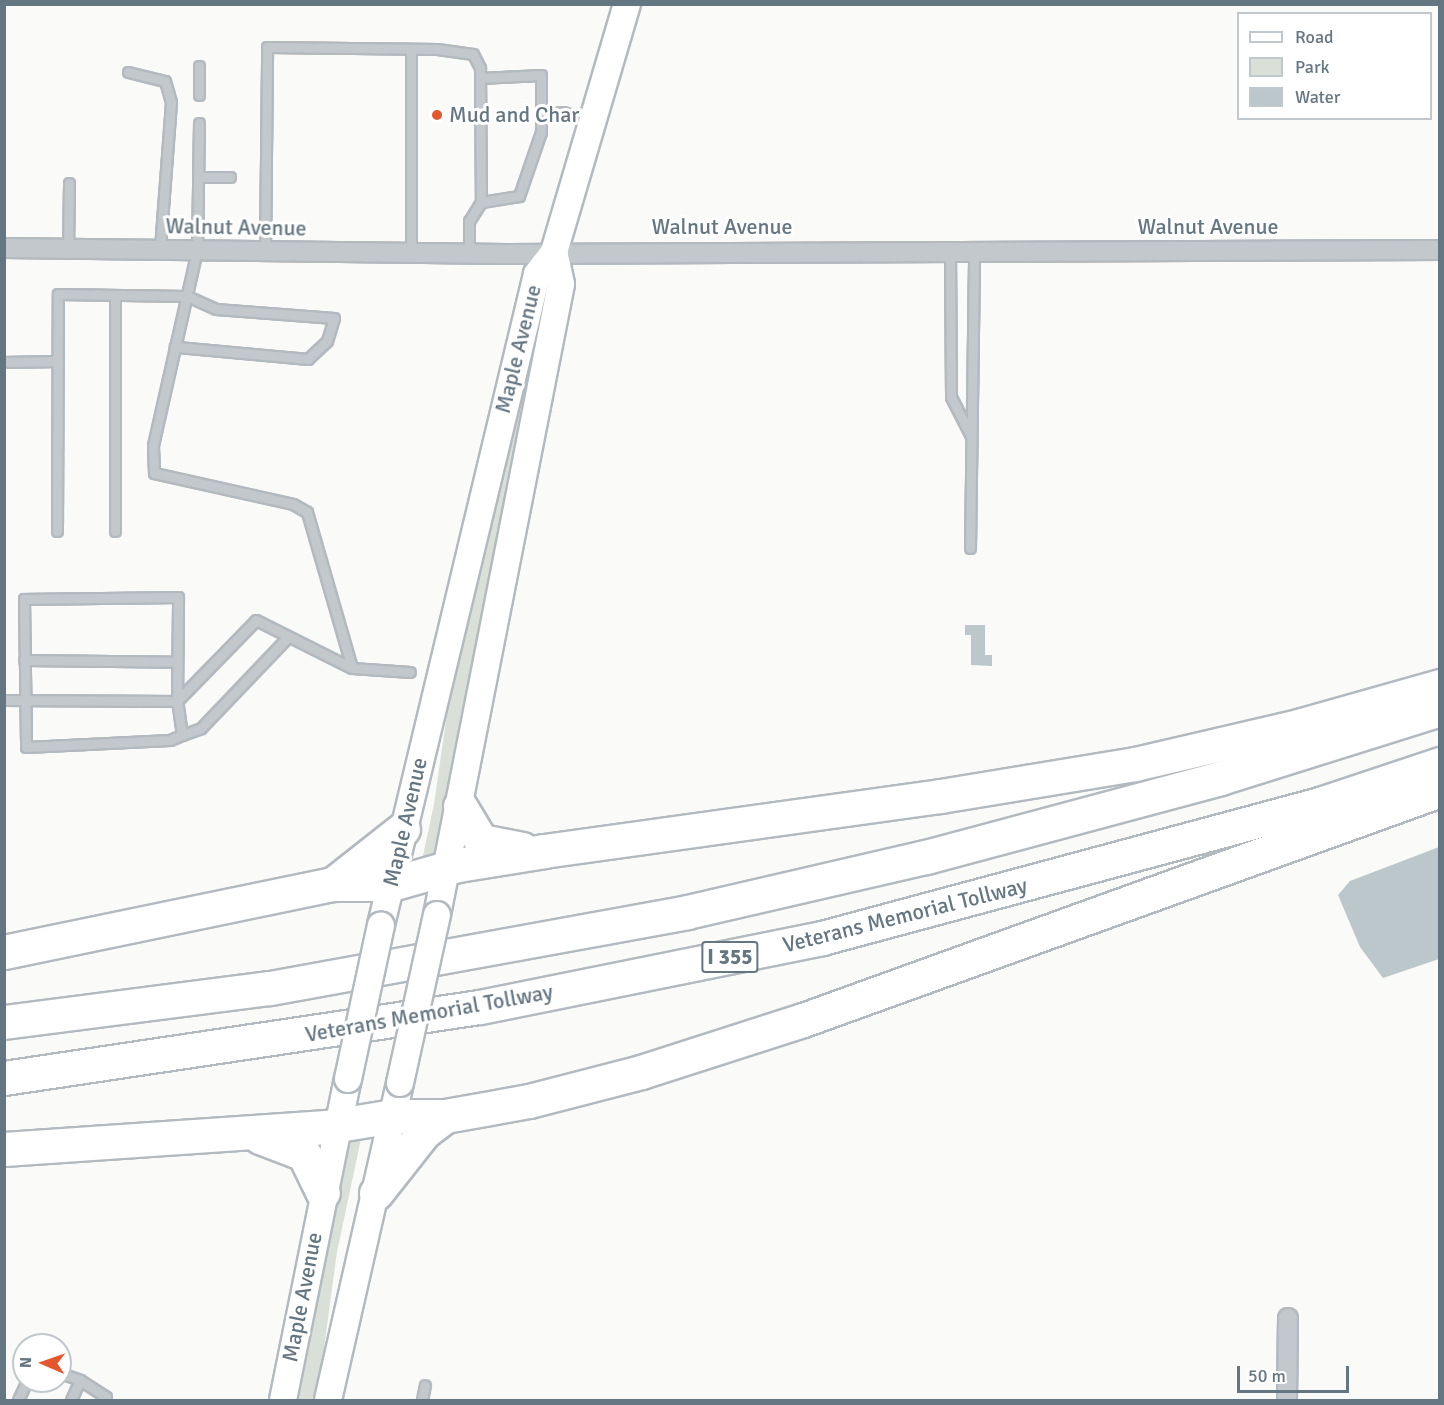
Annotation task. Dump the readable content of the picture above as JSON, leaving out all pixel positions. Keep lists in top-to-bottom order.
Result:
{
  "streets": {
    "highway": ["Veterans Memorial Tollway", "I 355"],
    "main road": ["Maple Avenue"],
    "street": ["Walnut Avenue"]
  },
  "crossings": [
    ["Walnut Avenue", "Maple Avenue"]
  ],
  "places": ["Mud and Char"],
  "legend": ["Road", "Park", "Water"],
  "scale_bar": "50 m",
  "north": "left"
}
